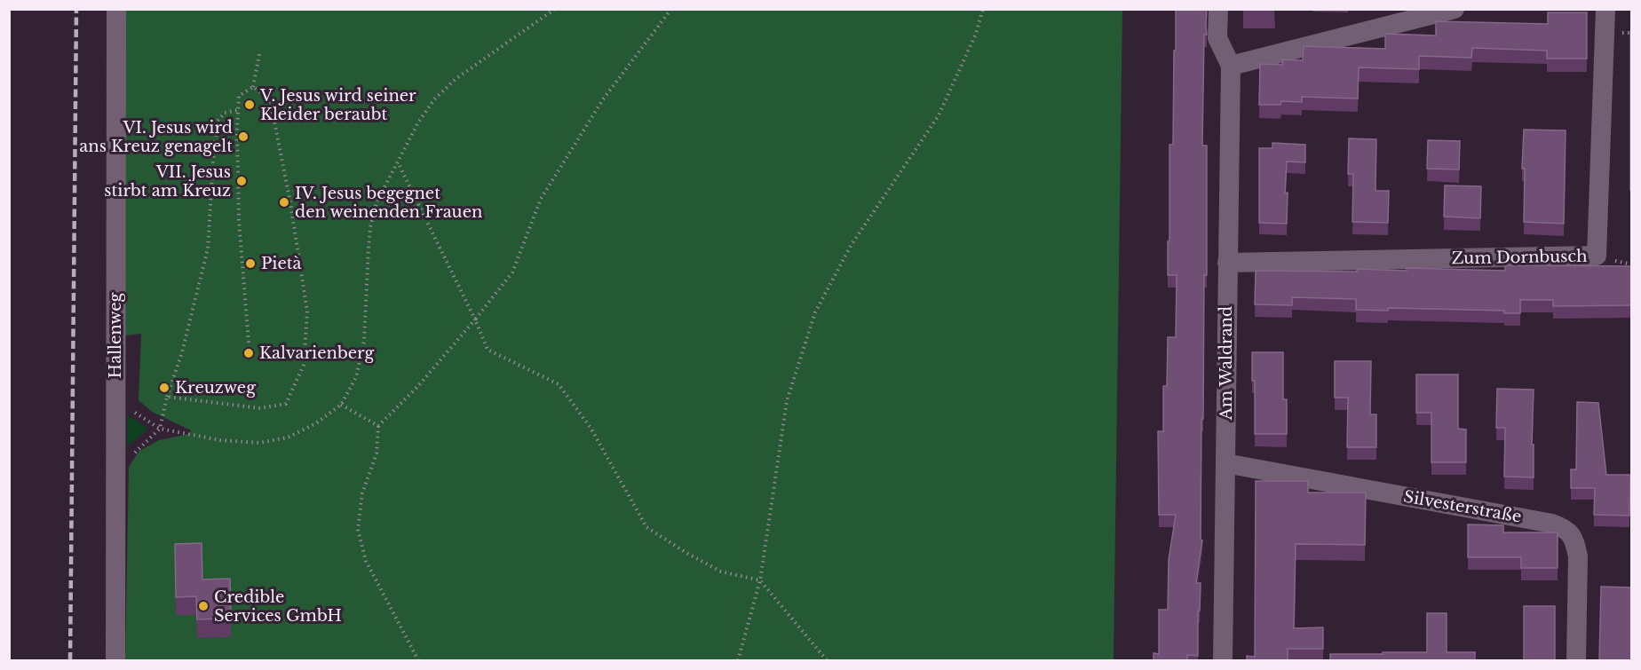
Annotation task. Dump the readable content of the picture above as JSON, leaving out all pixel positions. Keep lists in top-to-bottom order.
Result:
{
  "streets": {
    "street": [
      "Zum Dornbusch",
      "Hallenweg",
      "Am Waldrand",
      "Silvesterstraße"
    ]
  },
  "crossings": [
    ["Zum Dornbusch", "Am Waldrand"],
    ["Am Waldrand", "Silvesterstraße"]
  ],
  "places": [
    "V. Jesus wird seiner Kleider beraubt",
    "VI. Jesus wird ans Kreuz genagelt",
    "VII. Jesus stirbt am Kreuz",
    "IV. Jesus begegnet den weinenden Frauen",
    "Pietà",
    "Kalvarienberg",
    "Kreuzweg",
    "Credible Services GmbH"
  ]
}
